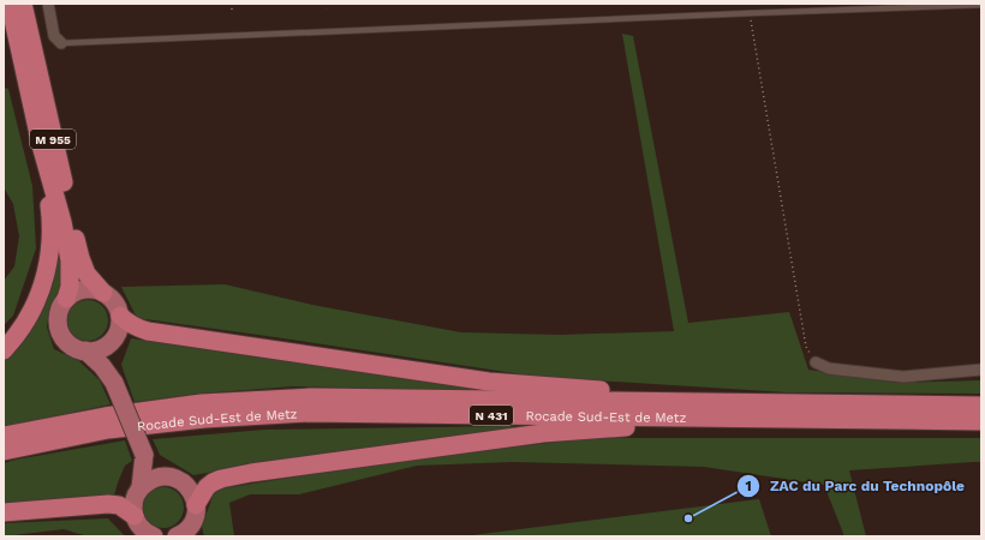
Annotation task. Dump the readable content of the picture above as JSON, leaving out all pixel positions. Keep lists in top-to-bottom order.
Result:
{
  "streets": {
    "highway": ["M 955", "N 431", "Rocade Sud-Est de Metz"]
  },
  "places": ["ZAC du Parc du Technopôle"]
}
